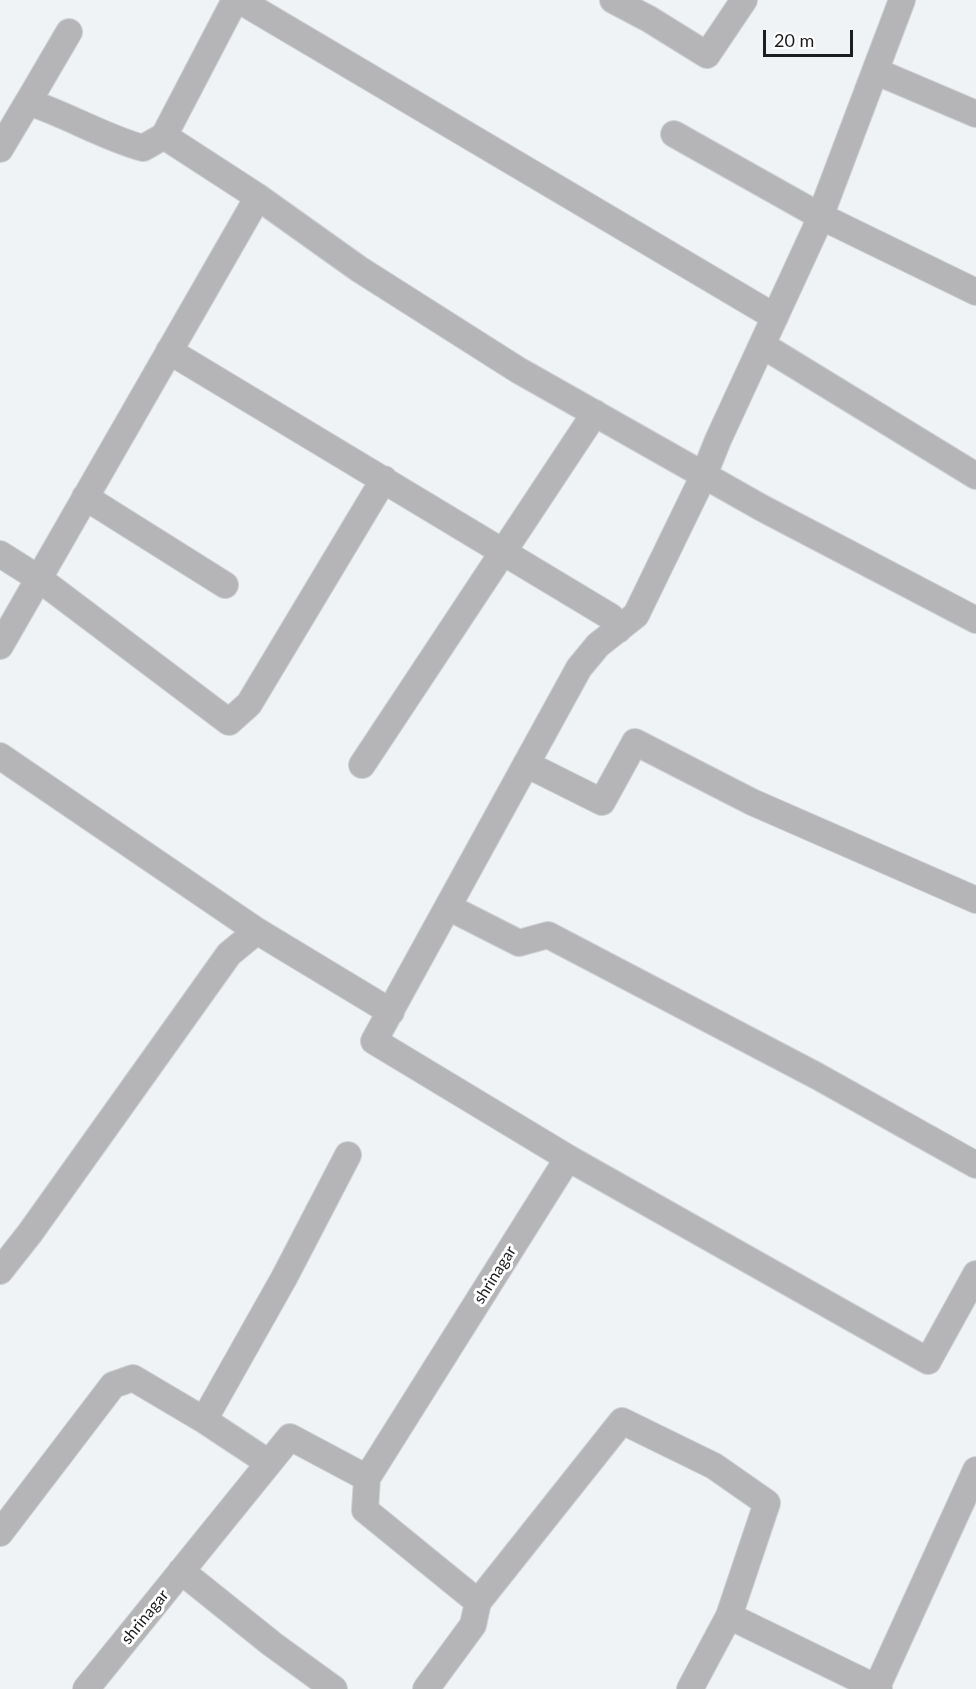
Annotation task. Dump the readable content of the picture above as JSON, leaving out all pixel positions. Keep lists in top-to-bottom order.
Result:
{
  "streets": {
    "street": ["shrinagar"]
  },
  "scale_bar": "20 m"
}
